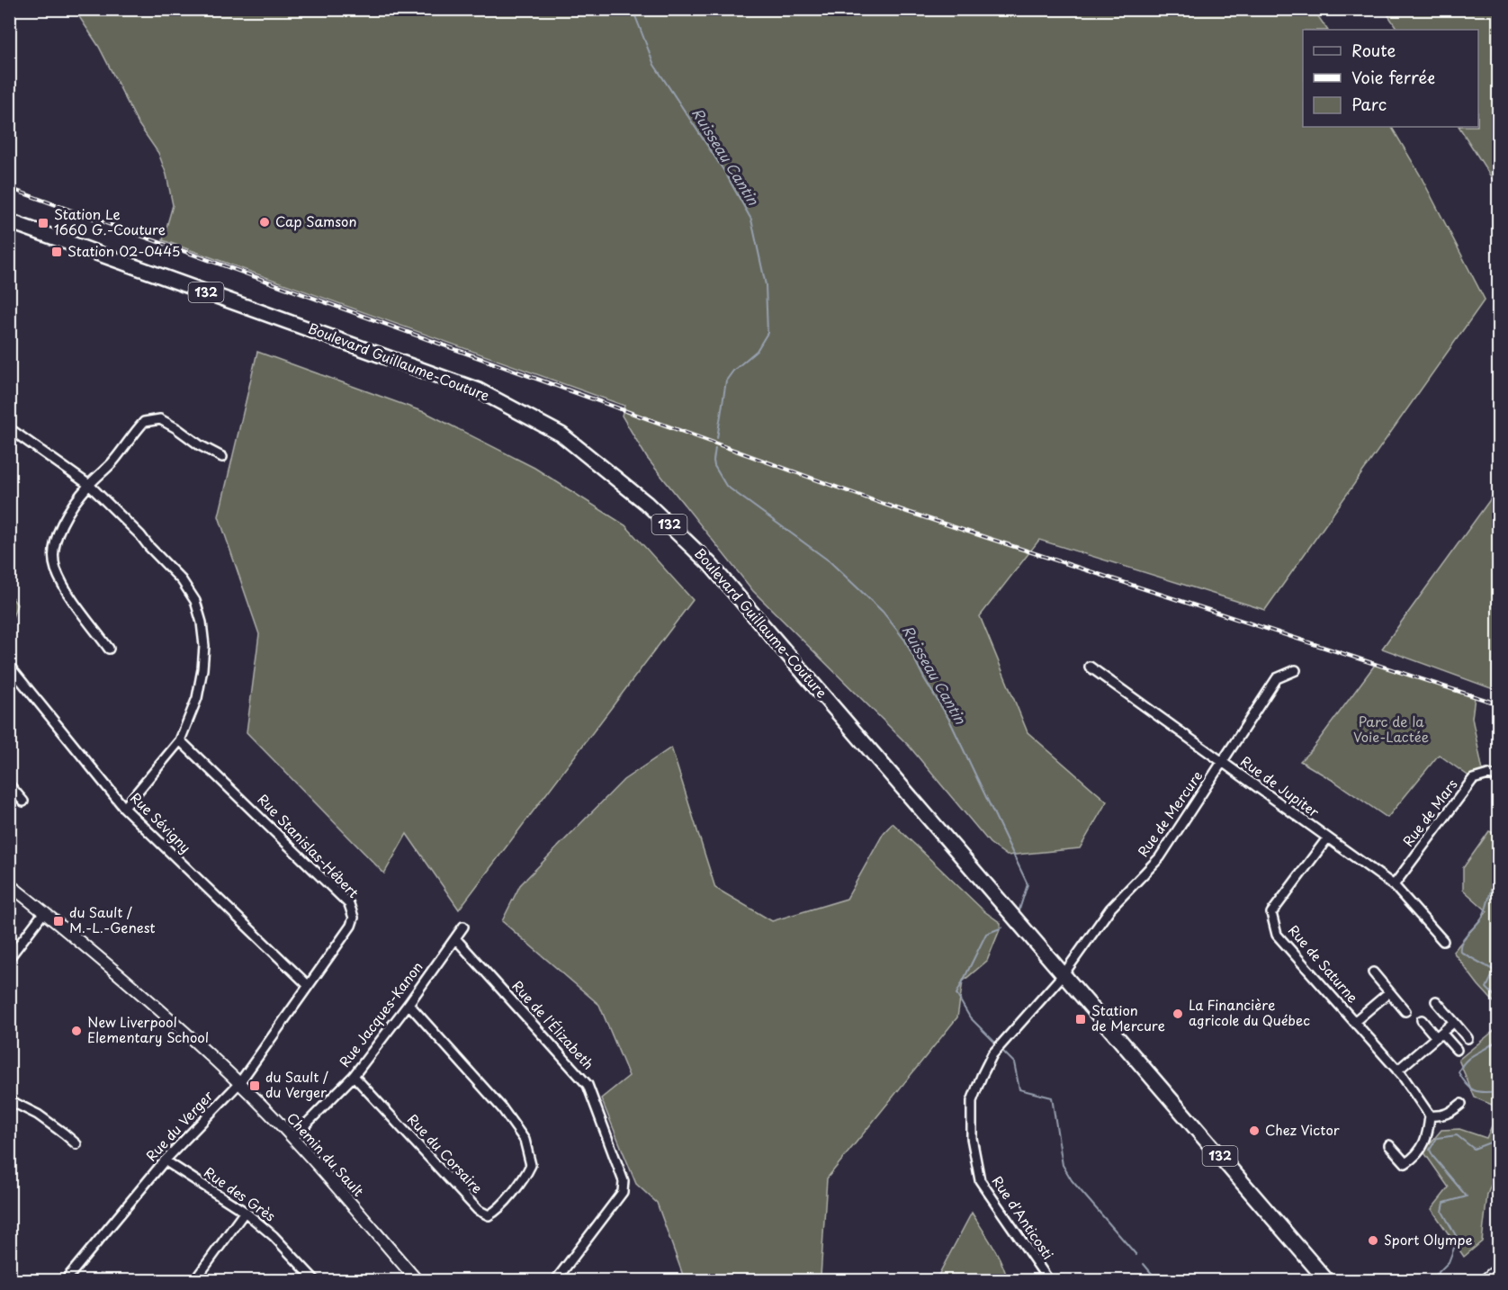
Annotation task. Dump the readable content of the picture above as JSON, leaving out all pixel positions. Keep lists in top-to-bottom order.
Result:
{
  "streets": {
    "main road": ["132", "Boulevard Guillaume-Couture"],
    "street": [
      "Rue de Jupiter",
      "Rue de Mars",
      "Rue de Mercure",
      "Rue Sévigny",
      "Rue Stanislas-Hébert",
      "Rue de Saturne",
      "Rue Jacques-Kanon",
      "Rue de l'Élizabeth",
      "Rue du Verger",
      "Rue du Corsaire",
      "Chemin du Sault",
      "Rue des Grès",
      "Rue d'Anticosti"
    ]
  },
  "crossings": [
    ["Boulevard Guillaume-Couture", "Rue de Mercure"],
    ["Boulevard Guillaume-Couture", "Rue d'Anticosti"],
    ["Rue de Jupiter", "Rue de Mars"],
    ["Rue de Jupiter", "Rue de Mercure"],
    ["Rue de Jupiter", "Rue de Saturne"],
    ["Rue de Mercure", "Rue d'Anticosti"],
    ["Rue Sévigny", "Rue Stanislas-Hébert"],
    ["Rue Sévigny", "Rue du Verger"],
    ["Rue Stanislas-Hébert", "Rue du Verger"],
    ["Rue Jacques-Kanon", "Rue de l'Élizabeth"],
    ["Rue Jacques-Kanon", "Rue du Corsaire"],
    ["Rue Jacques-Kanon", "Chemin du Sault"],
    ["Rue du Verger", "Chemin du Sault"],
    ["Rue du Verger", "Rue des Grès"]
  ],
  "water": ["Ruisseau Cantin"],
  "parks": ["Parc de la Voie-Lactée"],
  "places": {
    "other": [
      "Cap Samson",
      "La Financière agricole du Québec",
      "New Liverpool Elementary School",
      "Chez Victor",
      "Sport Olympe"
    ],
    "transit": [
      "Station Le 1660 G.-Couture",
      "Station 02-0445",
      "du Sault / M.-L.-Genest",
      "Station de Mercure",
      "du Sault / du Verger"
    ]
  },
  "legend": ["Route", "Voie ferrée", "Parc"]
}
